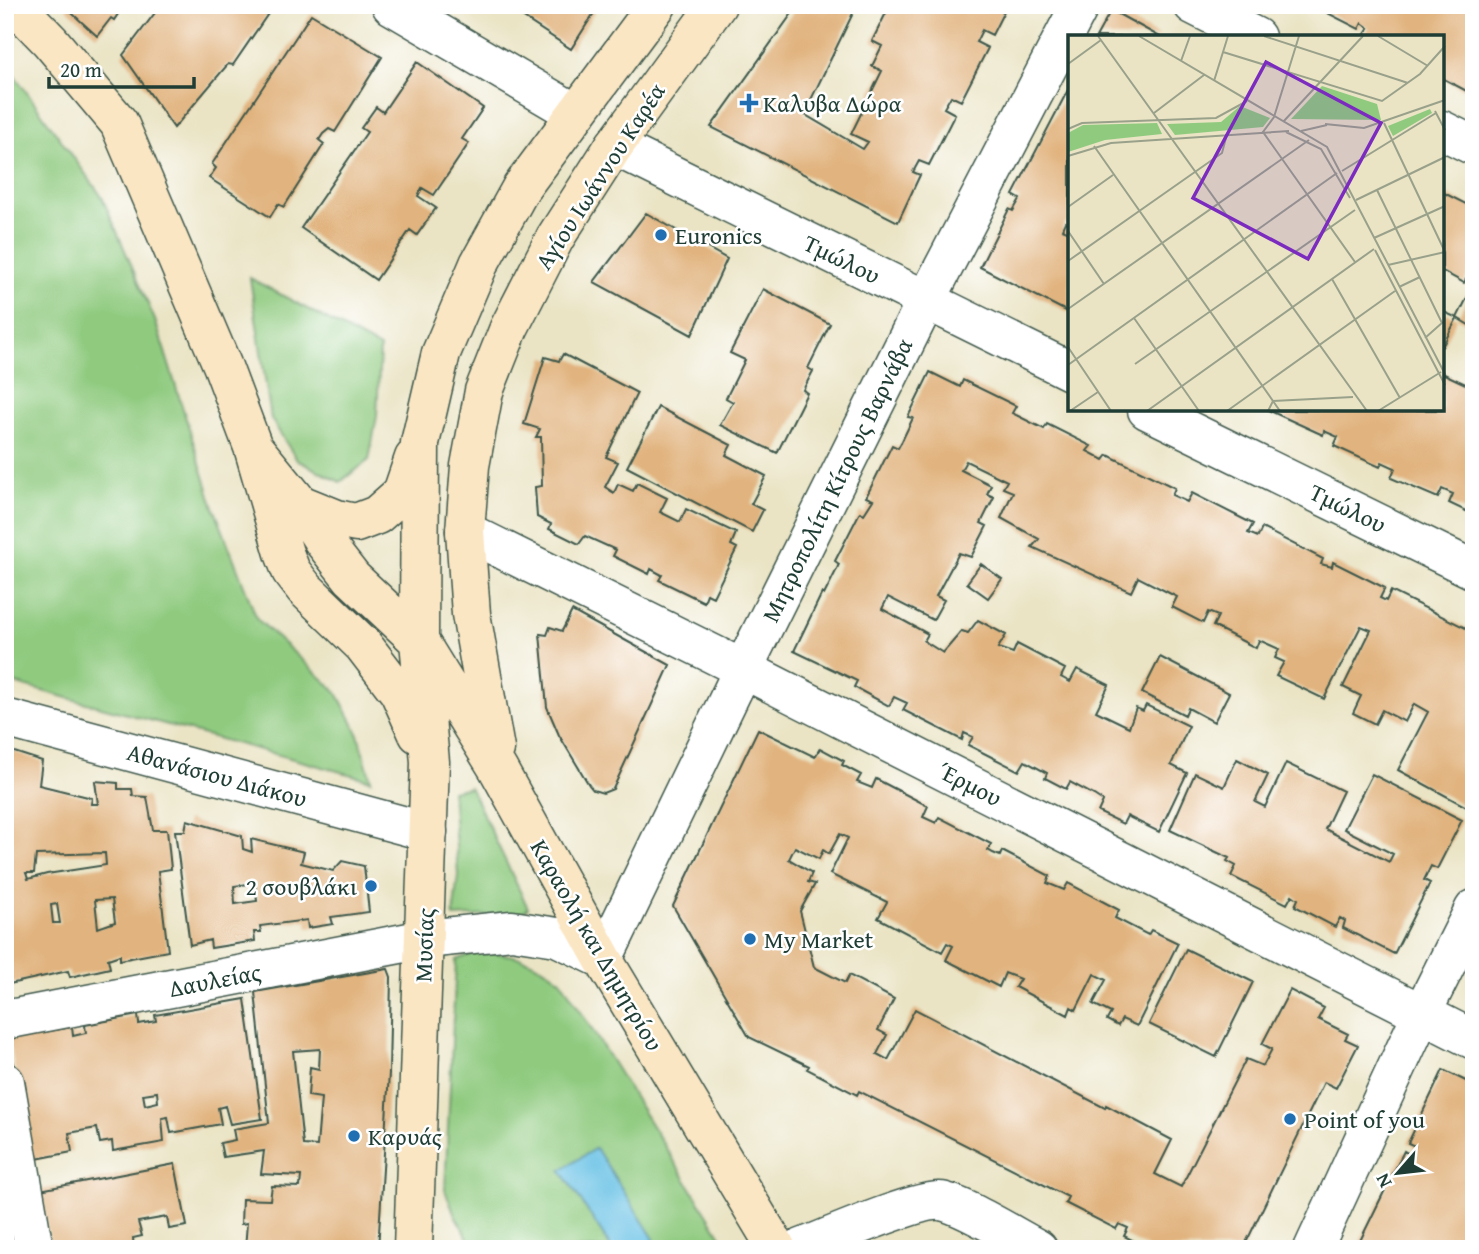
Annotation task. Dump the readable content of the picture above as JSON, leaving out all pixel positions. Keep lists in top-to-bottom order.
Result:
{
  "streets": {
    "street": [
      "Αγίου Ιωάννου Καρέα",
      "Τμώλου",
      "Μητροπολίτη Κίτρους Βαρνάβα",
      "Αθανάσιου Διάκου",
      "Έρμου",
      "Μυσίας",
      "Καραολή και Δημητρίου",
      "Δαυλείας"
    ]
  },
  "crossings": [
    ["Αγίου Ιωάννου Καρέα", "Τμώλου"],
    ["Αγίου Ιωάννου Καρέα", "Έρμου"],
    ["Αγίου Ιωάννου Καρέα", "Μυσίας"],
    ["Αγίου Ιωάννου Καρέα", "Καραολή και Δημητρίου"],
    ["Τμώλου", "Μητροπολίτη Κίτρους Βαρνάβα"],
    ["Μητροπολίτη Κίτρους Βαρνάβα", "Έρμου"],
    ["Μητροπολίτη Κίτρους Βαρνάβα", "Καραολή και Δημητρίου"],
    ["Μητροπολίτη Κίτρους Βαρνάβα", "Δαυλείας"],
    ["Αθανάσιου Διάκου", "Μυσίας"],
    ["Μυσίας", "Καραολή και Δημητρίου"],
    ["Μυσίας", "Δαυλείας"],
    ["Καραολή και Δημητρίου", "Δαυλείας"]
  ],
  "places": {
    "health": ["Καλυβα Δώρα"],
    "other": [
      "Euronics",
      "2 σουβλάκι",
      "My Market",
      "Point of you",
      "Καρυάς"
    ]
  },
  "scale_bar": "20 m",
  "north": "bottom left"
}
